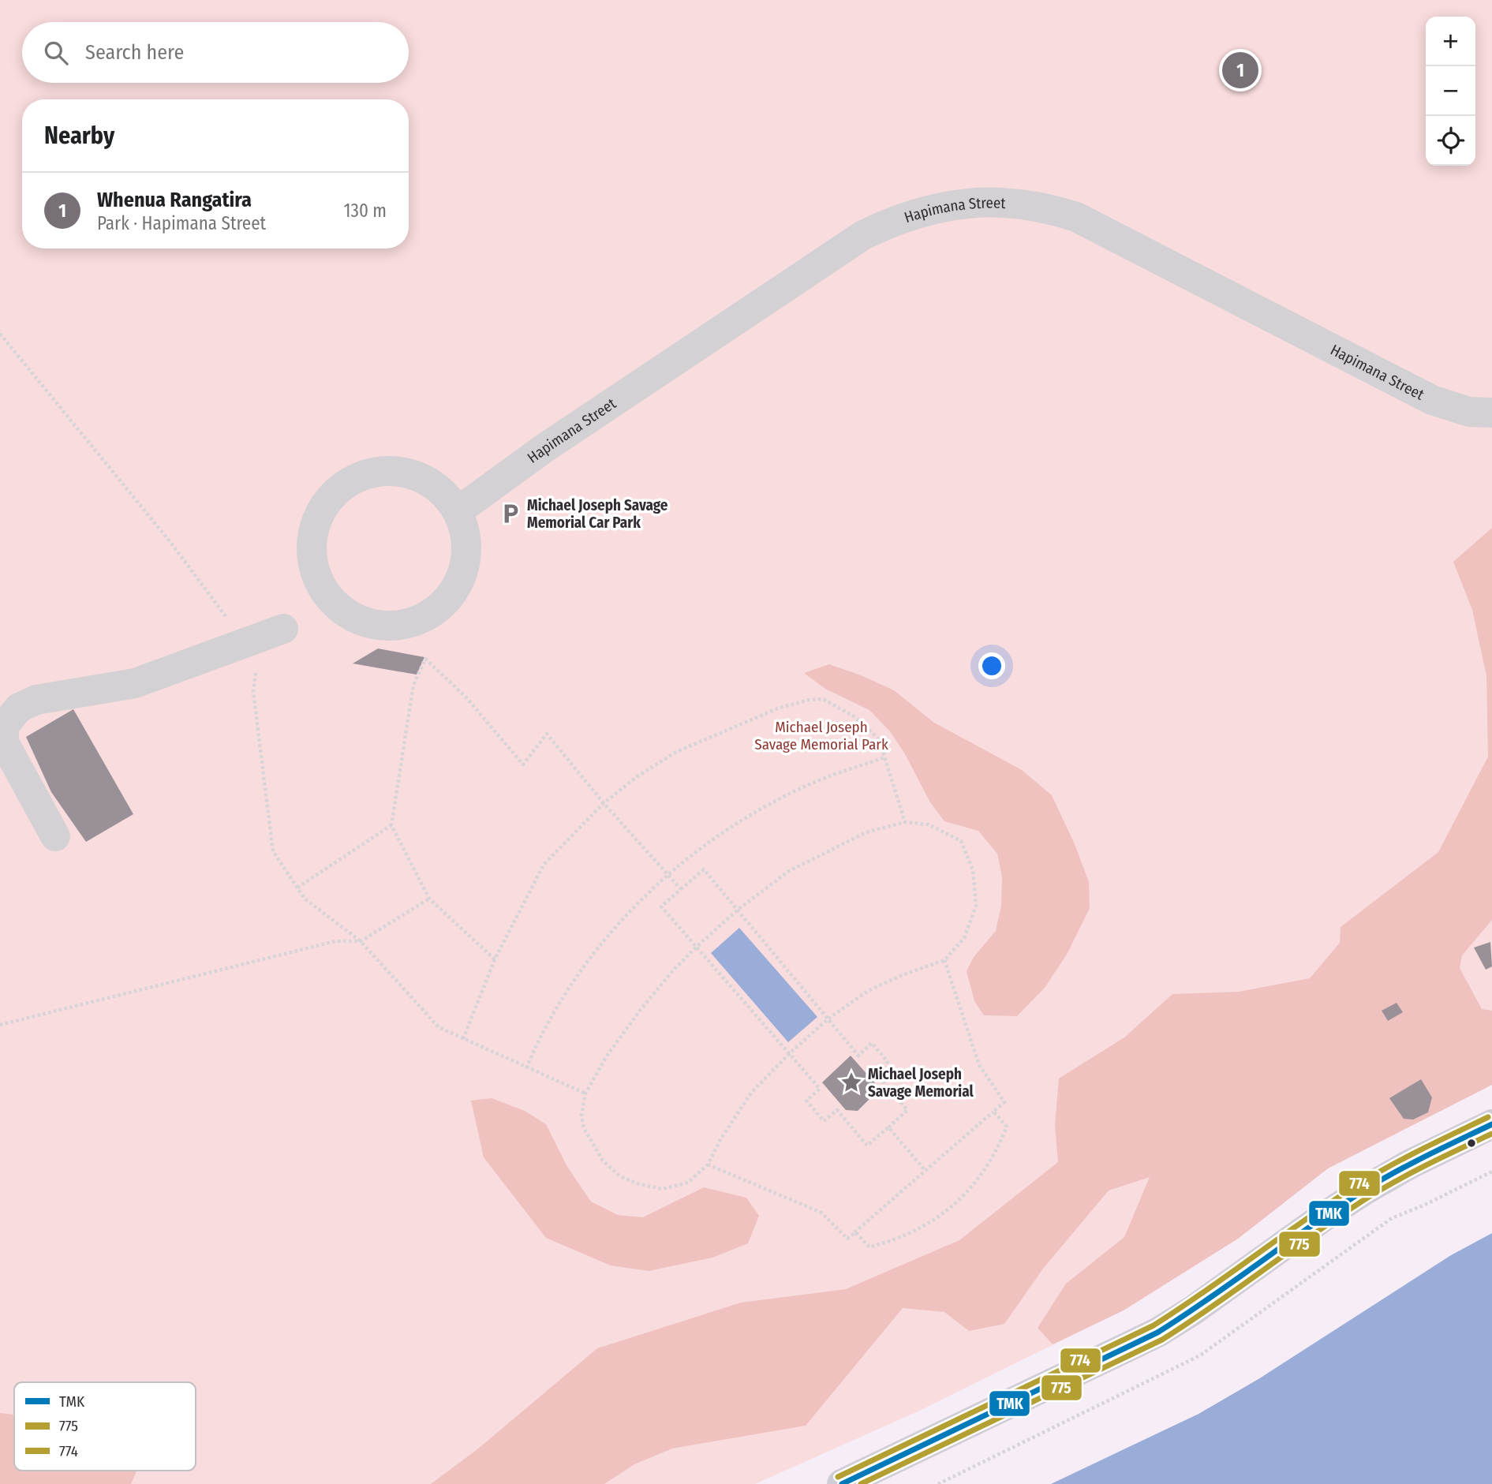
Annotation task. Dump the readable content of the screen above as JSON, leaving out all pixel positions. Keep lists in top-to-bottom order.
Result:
{
  "streets": {
    "street": ["Hapimana Street"]
  },
  "parks": ["Michael Joseph Savage Memorial Park"],
  "places": {
    "parking": ["Michael Joseph Savage Memorial Car Park"],
    "place": ["Michael Joseph Savage Memorial"]
  },
  "lines": ["transit line 774", "transit line TMK", "transit line 775"],
  "legend": ["TMK", "775", "774"],
  "page": {
    "map_buttons": ["+", "−"],
    "search": "Search here",
    "pins": "1",
    "heading": "Nearby",
    "list": [
      {
        "mark": "1",
        "name": "Whenua Rangatira",
        "note": "Park · Hapimana Street",
        "value": "130 m"
      }
    ]
  }
}
